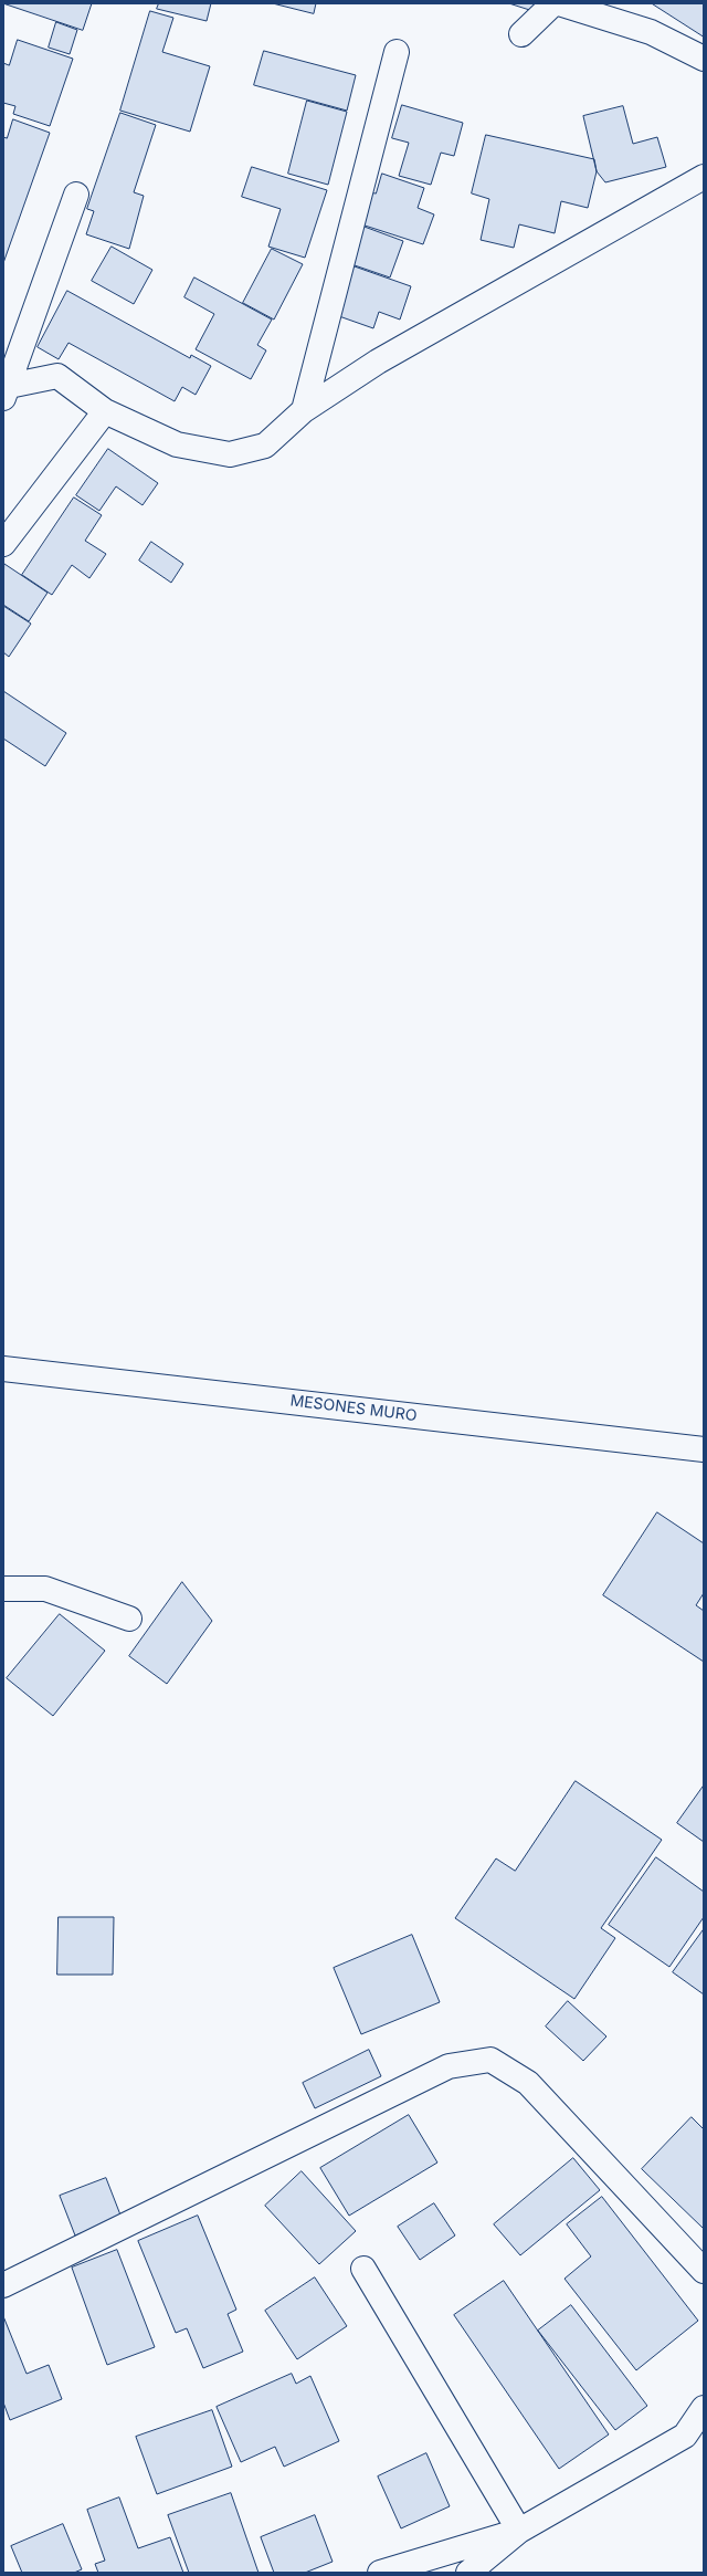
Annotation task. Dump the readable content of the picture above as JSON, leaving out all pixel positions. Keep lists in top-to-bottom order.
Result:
{
  "streets": {
    "main road": ["MESONES MURO"]
  }
}
